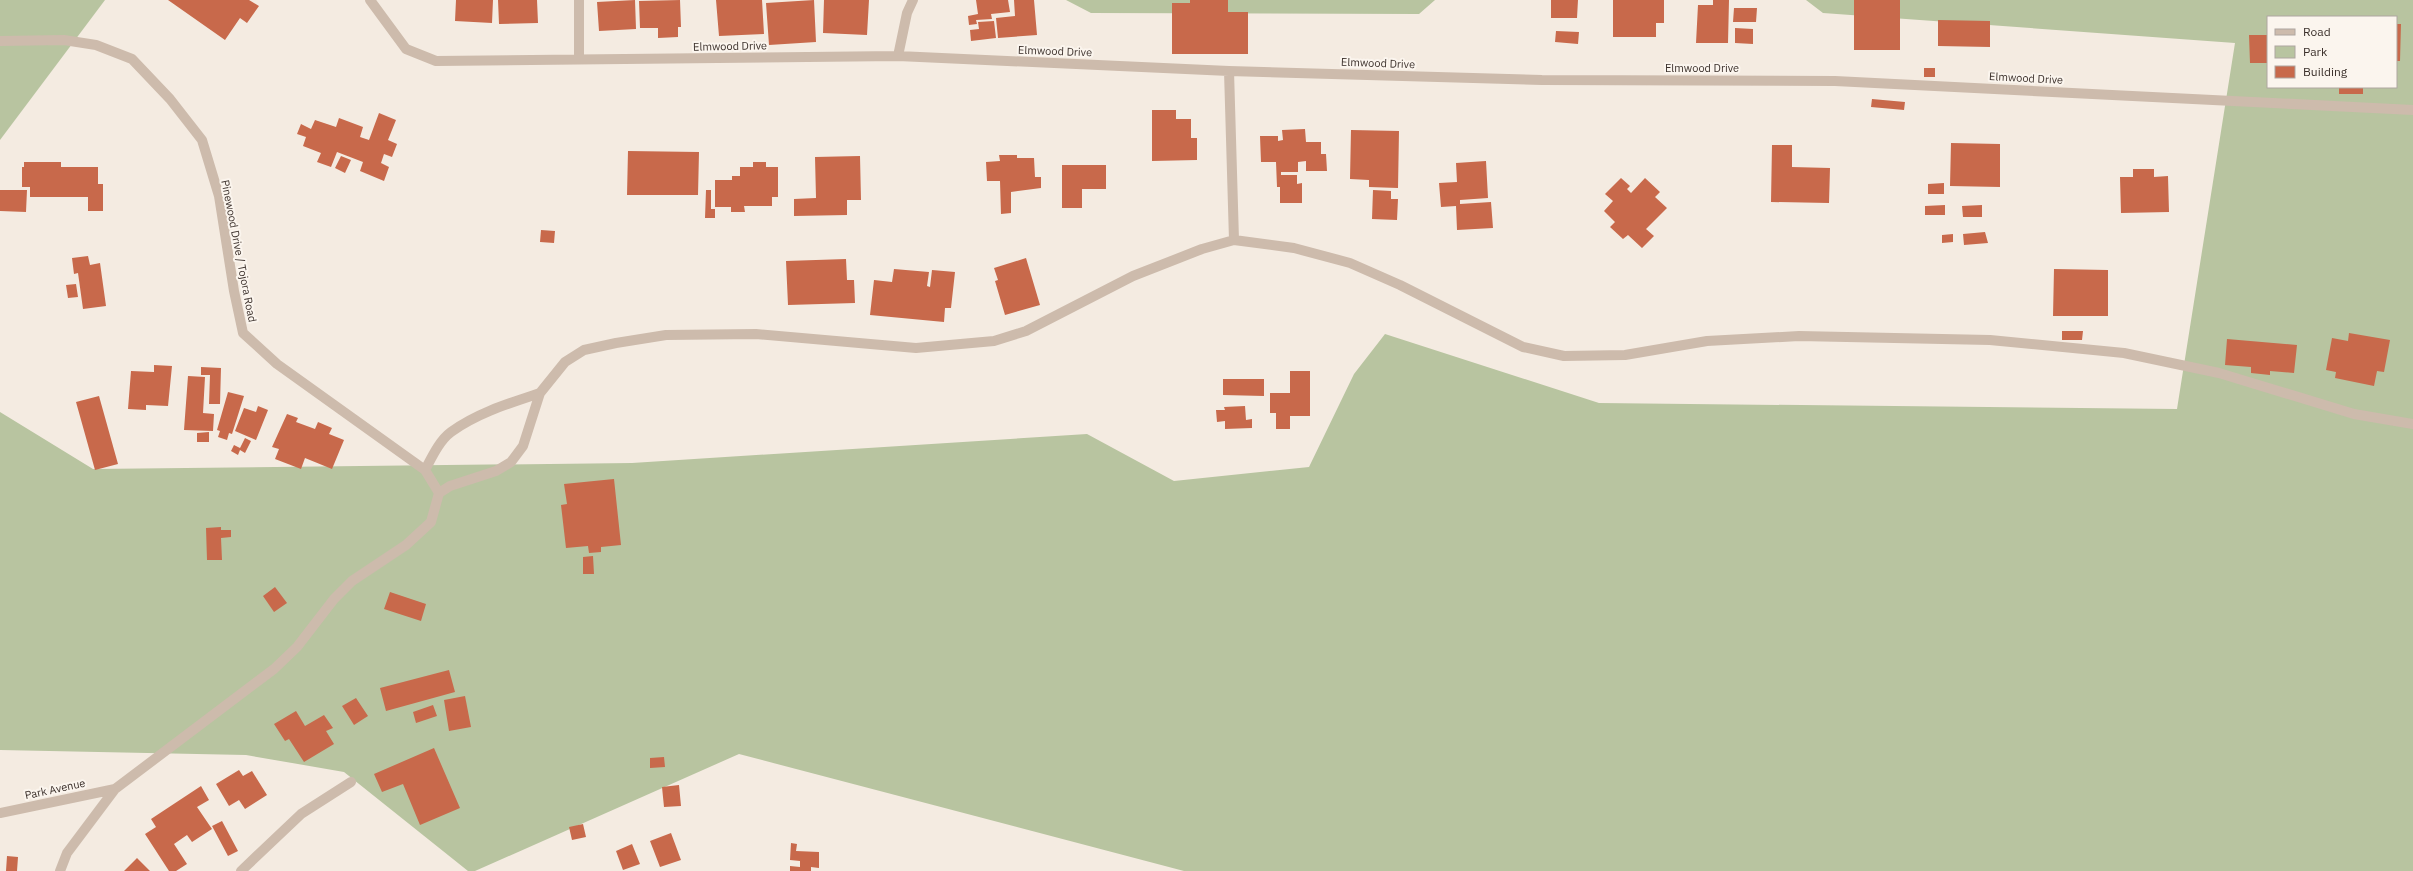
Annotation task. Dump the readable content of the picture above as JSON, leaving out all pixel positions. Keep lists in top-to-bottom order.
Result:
{
  "streets": {
    "street": ["Elmwood Drive", "Pinewood Drive / Tojora Road", "Park Avenue"]
  },
  "legend": ["Road", "Park", "Building"]
}
